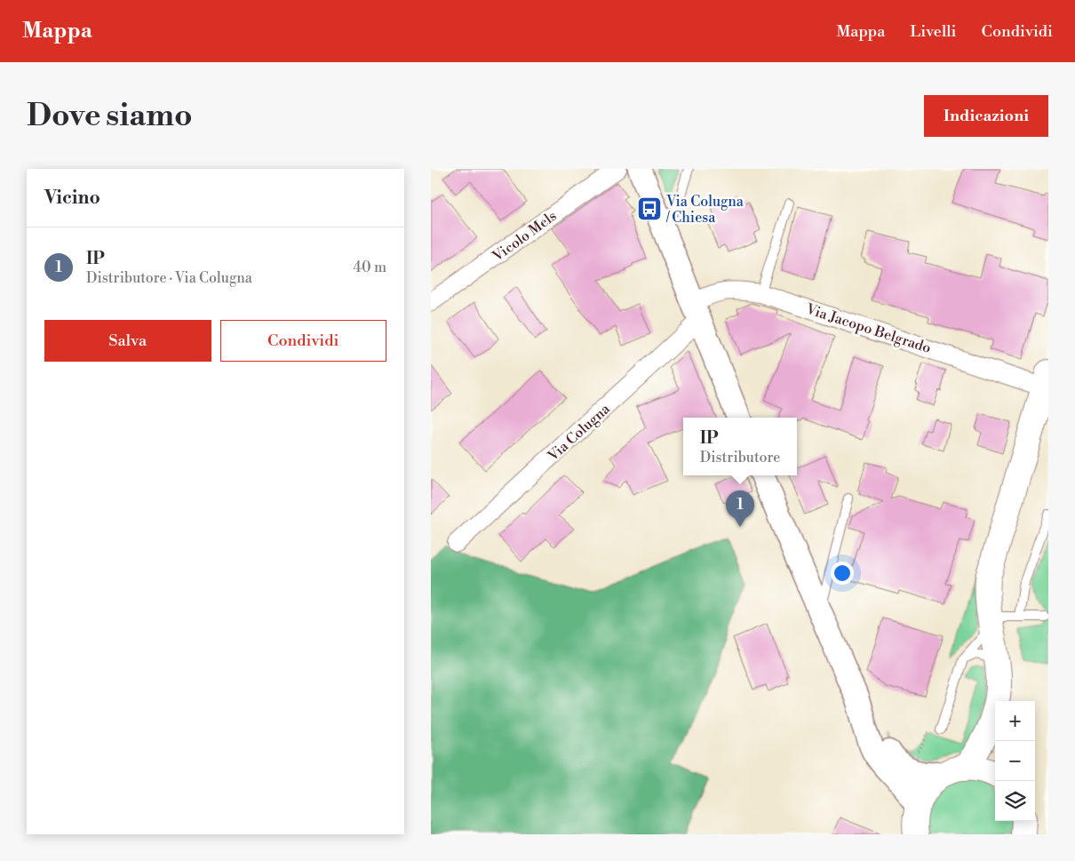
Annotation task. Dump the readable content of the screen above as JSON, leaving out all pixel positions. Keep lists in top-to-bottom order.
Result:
{
  "streets": {
    "street": ["Vicolo Mels", "Via Jacopo Belgrado", "Via Colugna"]
  },
  "crossings": [
    ["Via Jacopo Belgrado", "Via Colugna"]
  ],
  "places": {
    "bus stop": ["Via Colugna / Chiesa"]
  },
  "page": {
    "header": "Mappa",
    "nav": ["Mappa", "Livelli", "Condividi"],
    "buttons": [
      "Indicazioni",
      ["Salva", "Condividi"]
    ],
    "title": "Dove siamo",
    "heading": "Vicino",
    "list": [
      {
        "mark": "1",
        "name": "IP",
        "note": "Distributore · Via Colugna",
        "value": "40 m"
      }
    ],
    "popup": ["IP", "Distributore"],
    "pins": "1",
    "map_buttons": ["+", "−"]
  }
}
